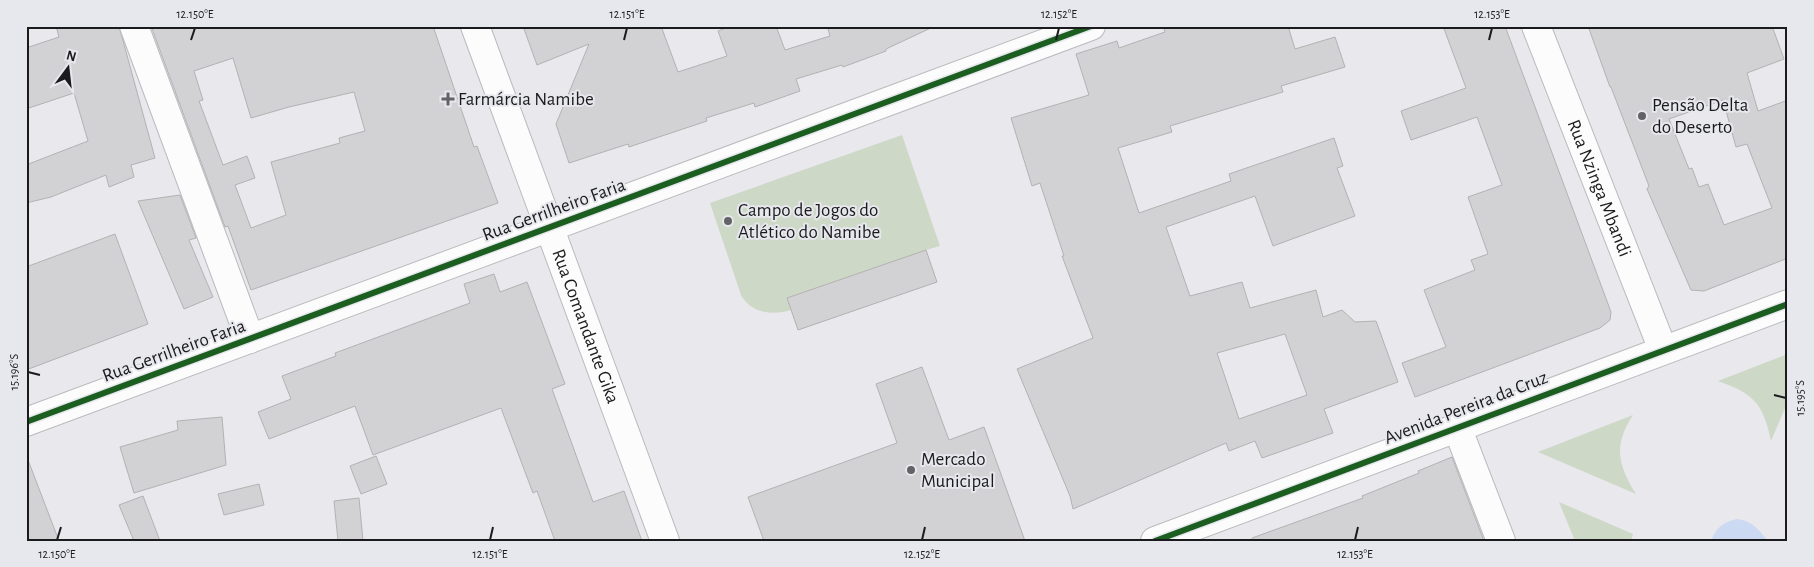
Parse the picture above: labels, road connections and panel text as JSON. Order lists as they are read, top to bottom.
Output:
{
  "streets": {
    "street": [
      "Rua Nzinga Mbandi",
      "Rua Gerrilheiro Faria",
      "Rua Comandante Gika",
      "Avenida Pereira da Cruz"
    ]
  },
  "crossings": [
    ["Rua Nzinga Mbandi", "Avenida Pereira da Cruz"],
    ["Rua Gerrilheiro Faria", "Rua Comandante Gika"]
  ],
  "places": {
    "health": ["Farmárcia Namibe"],
    "other": ["Pensão Delta do Deserto", "Campo de Jogos do Atlético do Namibe", "Mercado Municipal"]
  },
  "north": "top",
  "coordinates": [
    "12.150°E",
    "12.151°E",
    "12.152°E",
    "12.153°E",
    "15.196°S",
    "15.195°S"
  ]
}
